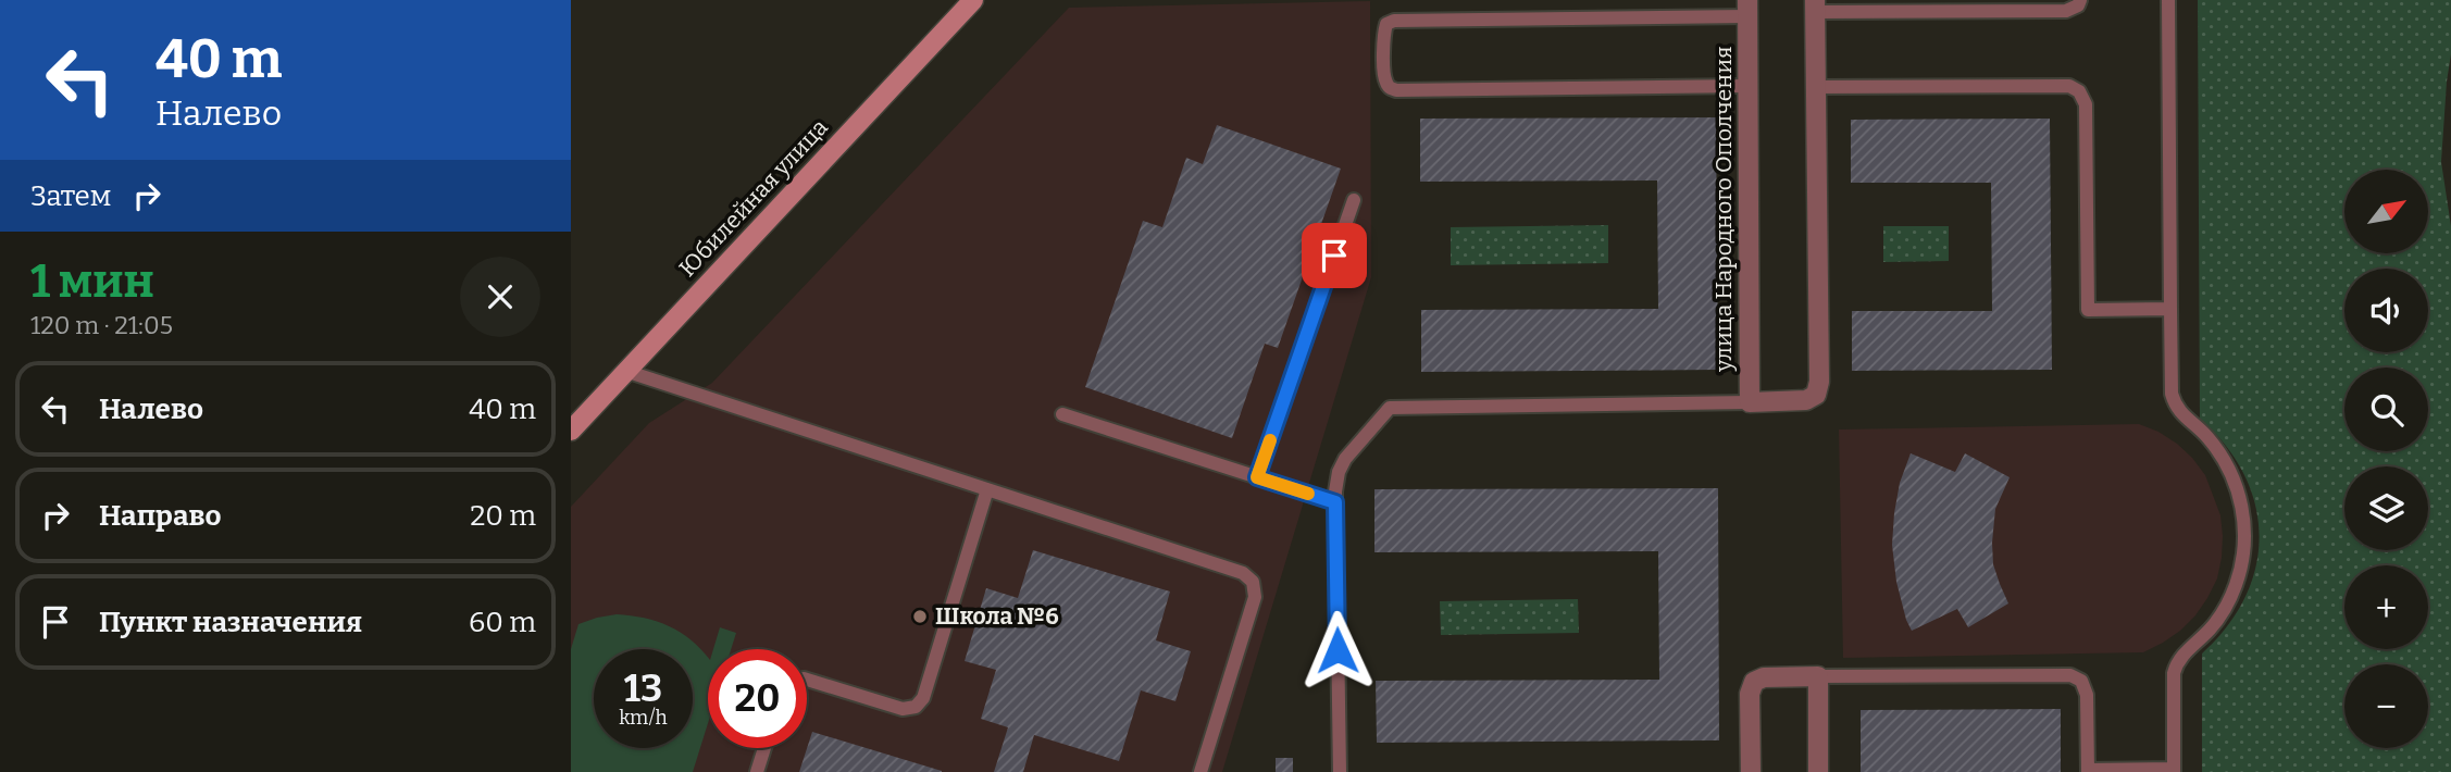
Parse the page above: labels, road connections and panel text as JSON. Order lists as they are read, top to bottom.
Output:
{
  "streets": {
    "main road": ["Юбилейная улица"],
    "street": ["улица Народного Ополчения"]
  },
  "places": ["Школа №6"],
  "north": "top right",
  "page": {
    "turn": ["40 m", "Налево"],
    "then": "Затем",
    "map_buttons": ["+", "−"],
    "heading": ["1 мин", "120 m · 21:05"],
    "list": [
      {
        "name": "Налево",
        "value": "40 m"
      },
      {
        "name": "Направо",
        "value": "20 m"
      },
      {
        "name": "Пункт назначения",
        "value": "60 m"
      }
    ],
    "speed": "13 km/h",
    "limit": "20"
  }
}
